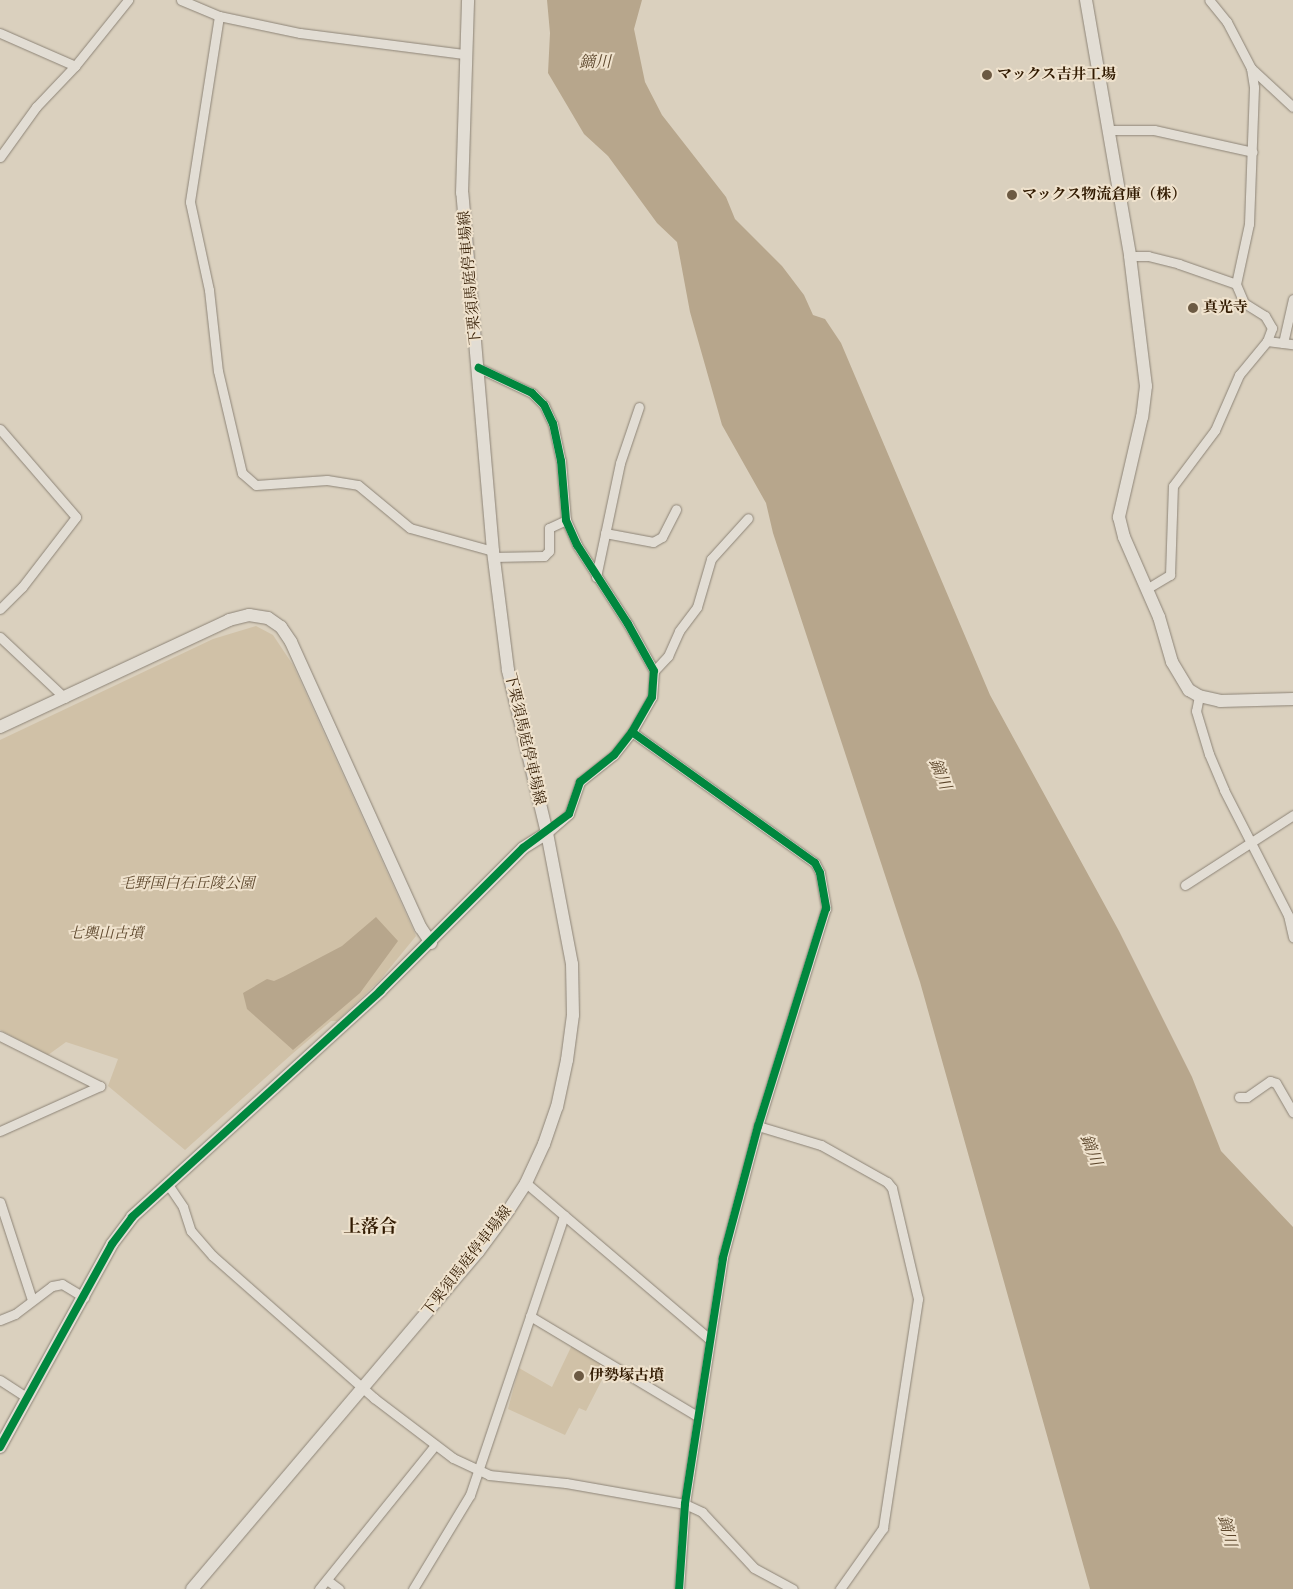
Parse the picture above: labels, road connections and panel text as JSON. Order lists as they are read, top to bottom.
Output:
{
  "streets": {
    "street": ["下栗須馬庭停車場線"]
  },
  "districts": ["上落合"],
  "water": ["鏑川"],
  "parks": ["毛野国白石丘陵公園", "七輿山古墳"],
  "places": [
    "マックス吉井工場",
    "マックス物流倉庫（株）",
    "真光寺",
    "伊勢塚古墳"
  ]
}
